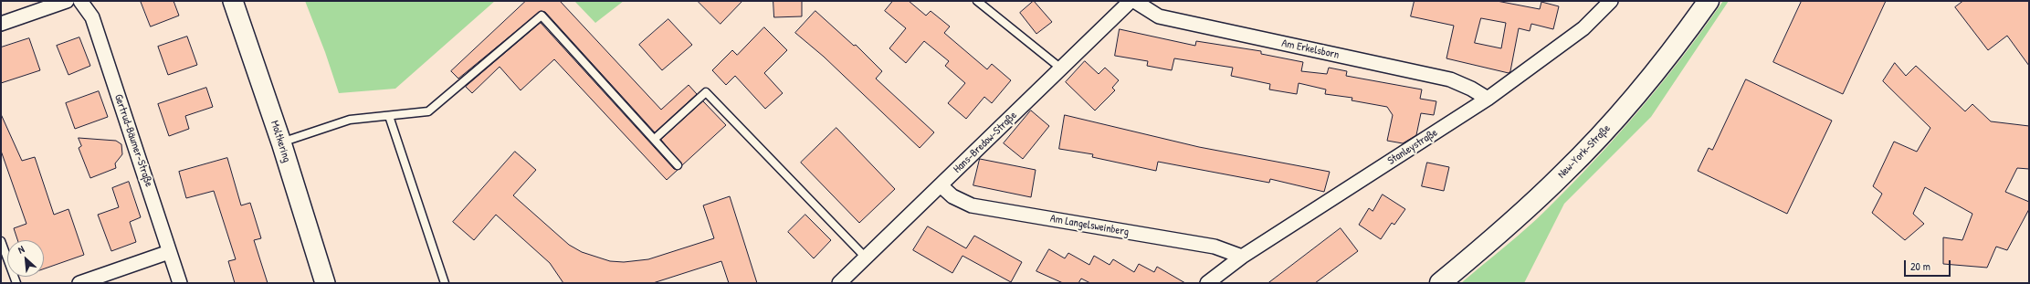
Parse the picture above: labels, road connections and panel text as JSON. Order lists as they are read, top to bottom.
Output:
{
  "streets": {
    "main road": ["New-York-Straße"],
    "street": [
      "Am Erkelsborn",
      "Gertrud-Bäumer-Straße",
      "Moltkering",
      "Hans-Bredow-Straße",
      "Stanleystraße",
      "Am Langelsweinberg"
    ]
  },
  "crossings": [
    ["Am Erkelsborn", "Stanleystraße"],
    ["Hans-Bredow-Straße", "Am Langelsweinberg"],
    ["Stanleystraße", "Am Langelsweinberg"]
  ],
  "scale_bar": "20 m",
  "north": "top left"
}
